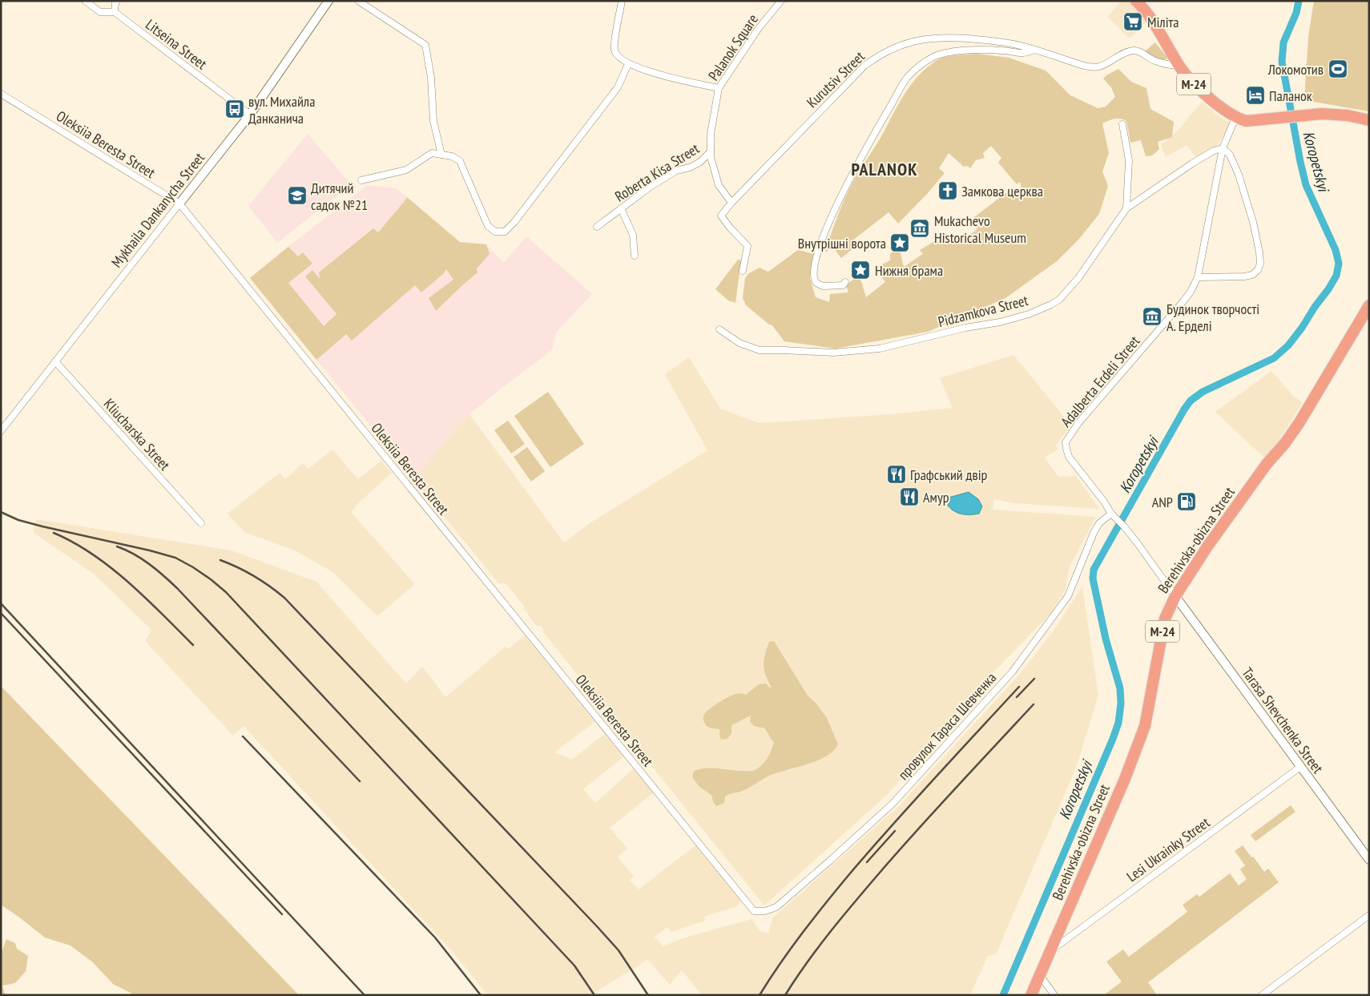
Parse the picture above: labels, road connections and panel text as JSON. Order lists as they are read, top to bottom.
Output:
{
  "streets": {
    "highway": ["М-24", "Berehivska-obizna Street"],
    "street": [
      "Litseina Street",
      "Palanok Square",
      "Kurutsiv Street",
      "Oleksiia Beresta Street",
      "Roberta Kisa Street",
      "Mykhaila Dankanycha Street",
      "Pidzamkova Street",
      "Adalberta Erdeli Street",
      "Kliucharska Street",
      "Tarasa Shevchenka Street",
      "провулок Тараса Шевченка",
      "Lesi Ukrainky Street"
    ]
  },
  "crossings": [
    ["Litseina Street", "Mykhaila Dankanycha Street"],
    ["Palanok Square", "Kurutsiv Street"],
    ["Palanok Square", "Roberta Kisa Street"],
    ["Kurutsiv Street", "М-24"],
    ["М-24", "Adalberta Erdeli Street"],
    ["Oleksiia Beresta Street", "Mykhaila Dankanycha Street"],
    ["Oleksiia Beresta Street", "провулок Тараса Шевченка"],
    ["Mykhaila Dankanycha Street", "Kliucharska Street"],
    ["Adalberta Erdeli Street", "Berehivska-obizna Street"],
    ["Adalberta Erdeli Street", "Tarasa Shevchenka Street"],
    ["Adalberta Erdeli Street", "провулок Тараса Шевченка"],
    ["Berehivska-obizna Street", "Tarasa Shevchenka Street"],
    ["Berehivska-obizna Street", "Lesi Ukrainky Street"],
    ["Tarasa Shevchenka Street", "Lesi Ukrainky Street"]
  ],
  "districts": ["PALANOK"],
  "water": ["Koropetskyi"],
  "places": {
    "supermarket": ["Міліта"],
    "sports": ["Локомотив"],
    "hotel": ["Паланок"],
    "bus stop": ["вул. Михайла Данканича"],
    "church": ["Замкова церква"],
    "school or university": ["Дитячий садок №21"],
    "museum": ["Mukachevo Historical Museum", "Будинок творчості А. Ерделі"],
    "place": ["Внутрішні ворота", "Нижня брама"],
    "restaurant": ["Графський двір", "Амур"],
    "fuel station": ["ANP"]
  }
}
